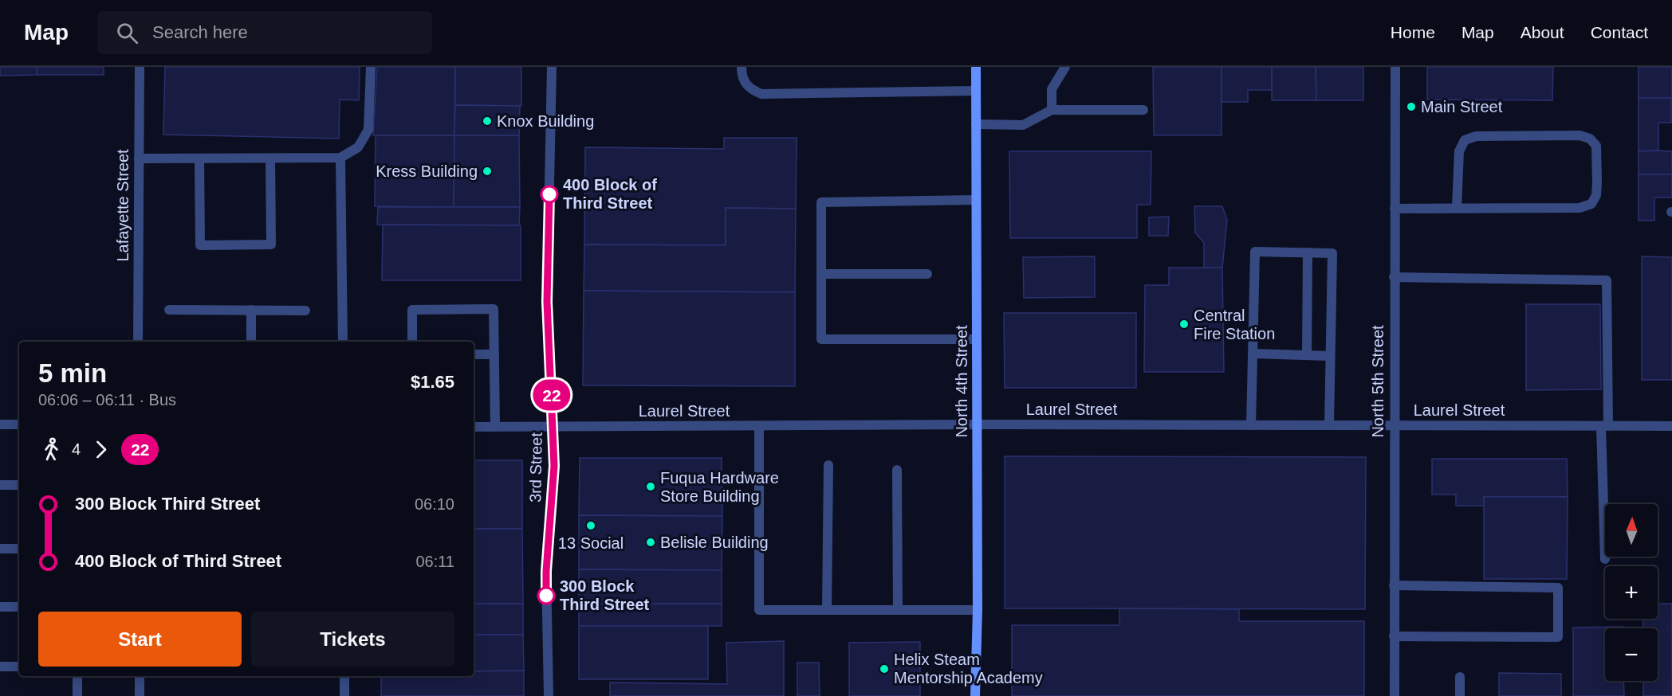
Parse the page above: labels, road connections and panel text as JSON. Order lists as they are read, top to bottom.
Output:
{
  "streets": {
    "street": [
      "Lafayette Street",
      "North 4th Street",
      "North 5th Street",
      "Laurel Street",
      "3rd Street"
    ]
  },
  "crossings": [
    ["North 4th Street", "Laurel Street"],
    ["North 5th Street", "Laurel Street"],
    ["Laurel Street", "3rd Street"]
  ],
  "places": [
    "Main Street",
    "Knox Building",
    "Kress Building",
    "400 Block of Third Street",
    "Central Fire Station",
    "Fuqua Hardware Store Building",
    "13 Social",
    "Belisle Building",
    "300 Block Third Street",
    "Helix Steam Mentorship Academy"
  ],
  "lines": ["bus line 22"],
  "north": "top",
  "page": {
    "header": "Map",
    "search": "Search here",
    "nav": [
      "Home",
      "Map",
      "About",
      "Contact"
    ],
    "on_map": "22",
    "heading": ["5 min", "06:06 – 06:11 · Bus", "$1.65"],
    "legs": ["4", "22"],
    "list": [
      {
        "name": "300 Block Third Street",
        "value": "06:10"
      },
      {
        "name": "400 Block of Third Street",
        "value": "06:11"
      }
    ],
    "map_buttons": ["+", "−"],
    "buttons": ["Start", "Tickets"]
  }
}
